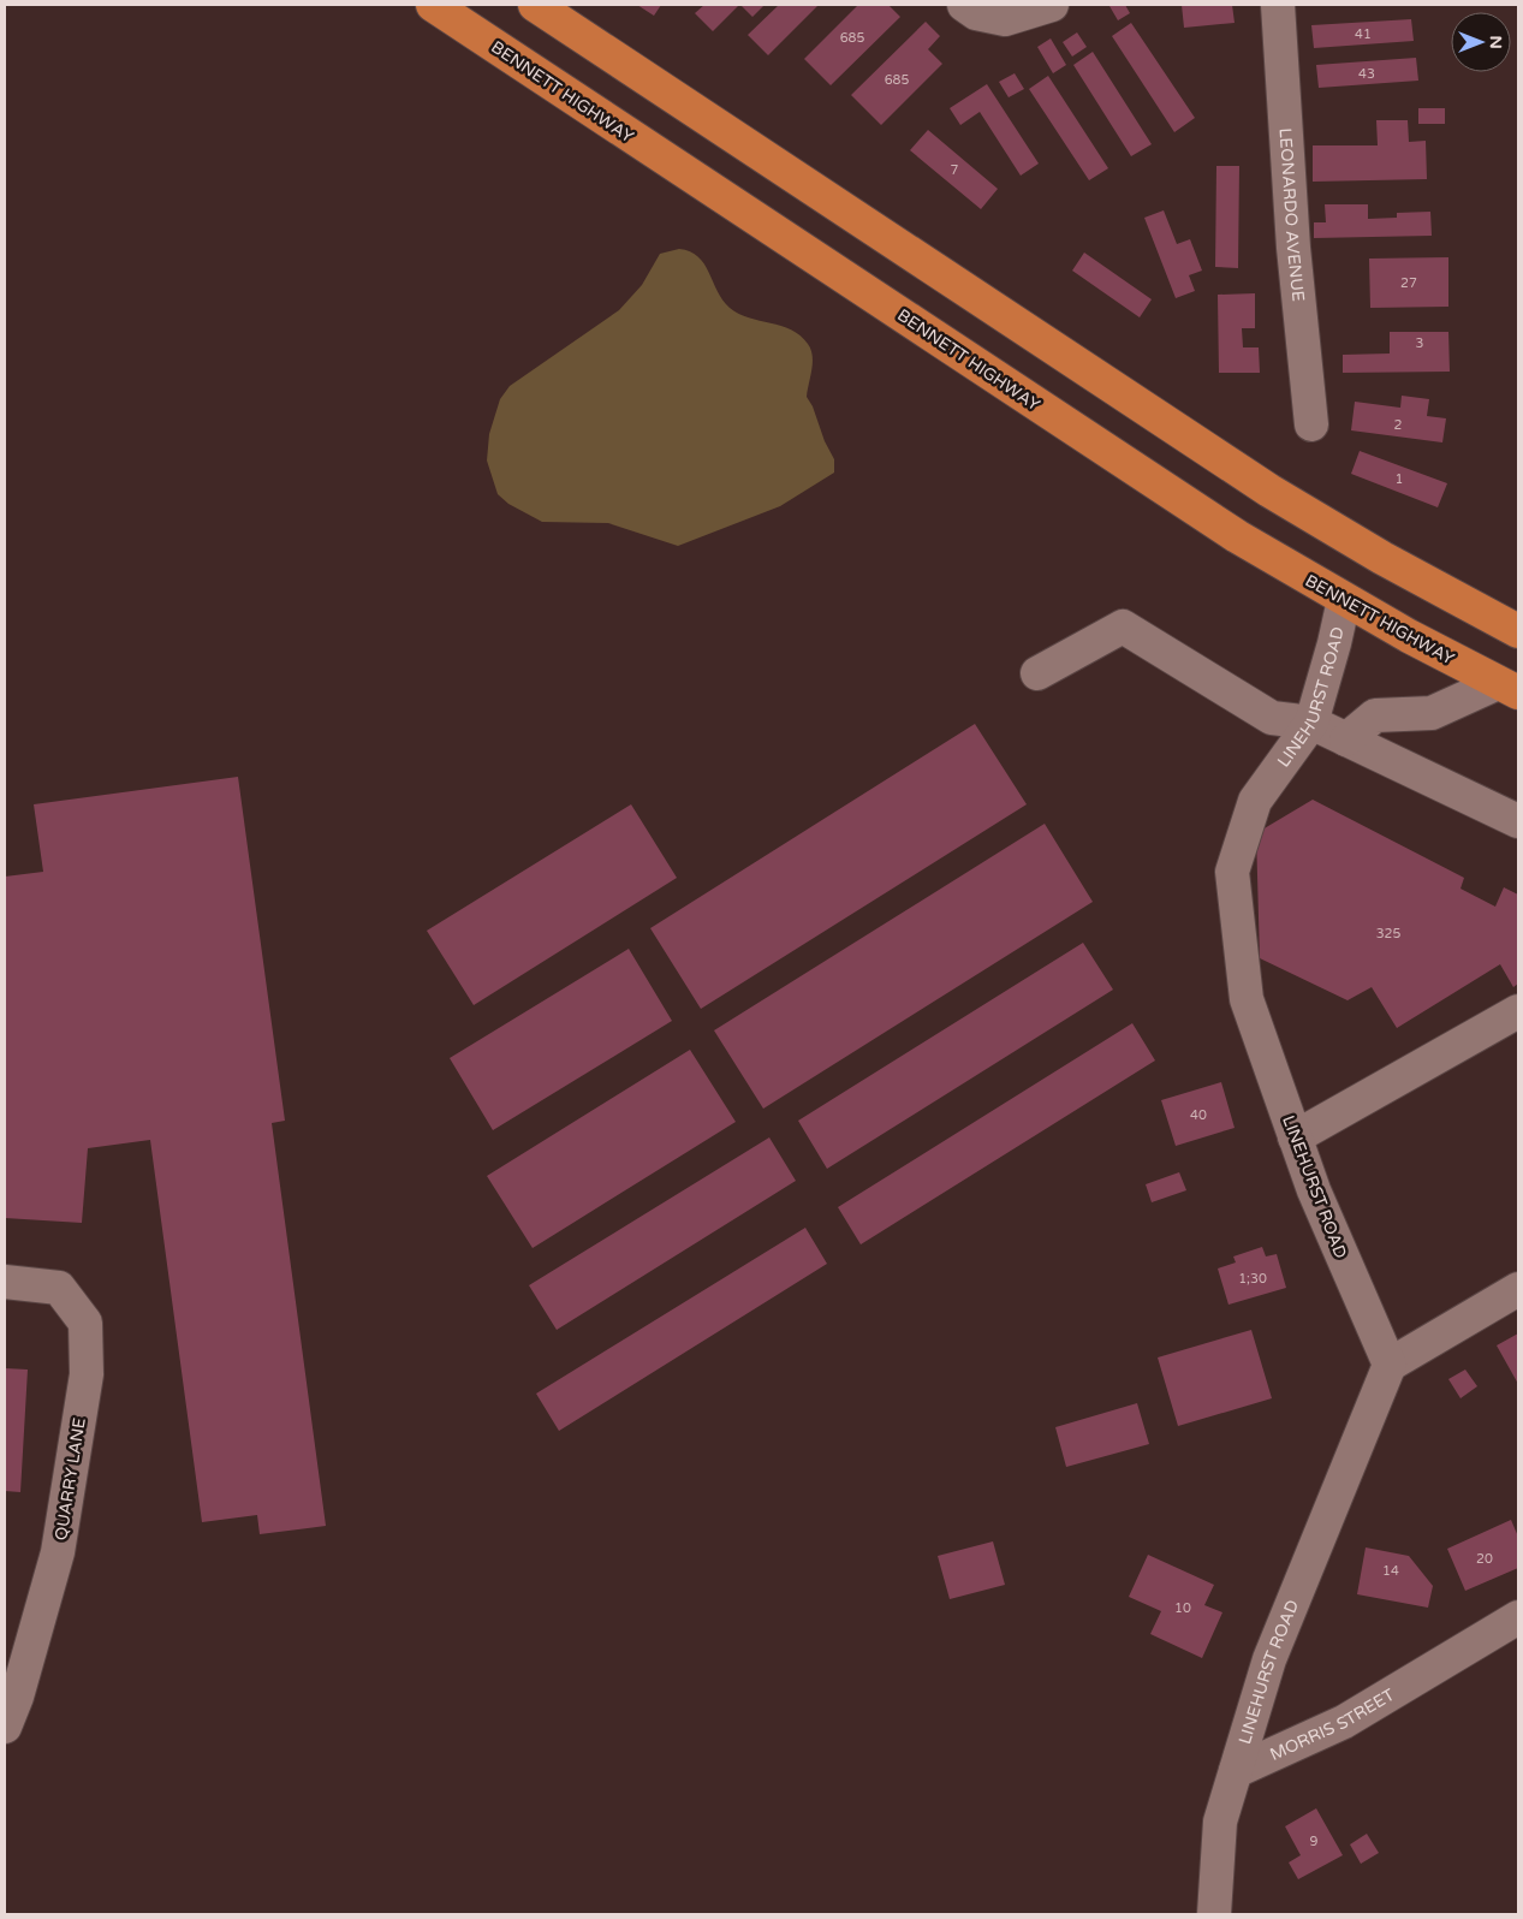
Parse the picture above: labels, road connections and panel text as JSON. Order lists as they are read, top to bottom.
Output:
{
  "streets": {
    "highway": ["BENNETT HIGHWAY"],
    "street": [
      "LEONARDO AVENUE",
      "LINEHURST ROAD",
      "QUARRY LANE",
      "MORRIS STREET"
    ]
  },
  "crossings": [
    ["BENNETT HIGHWAY", "LINEHURST ROAD"],
    ["LINEHURST ROAD", "MORRIS STREET"]
  ],
  "house_numbers": [
    "41",
    "685",
    "43",
    "685",
    "7",
    "27",
    "3",
    "2",
    "1",
    "325",
    "40",
    "1;30",
    "20",
    "14",
    "10",
    "9"
  ],
  "north": "right"
}
